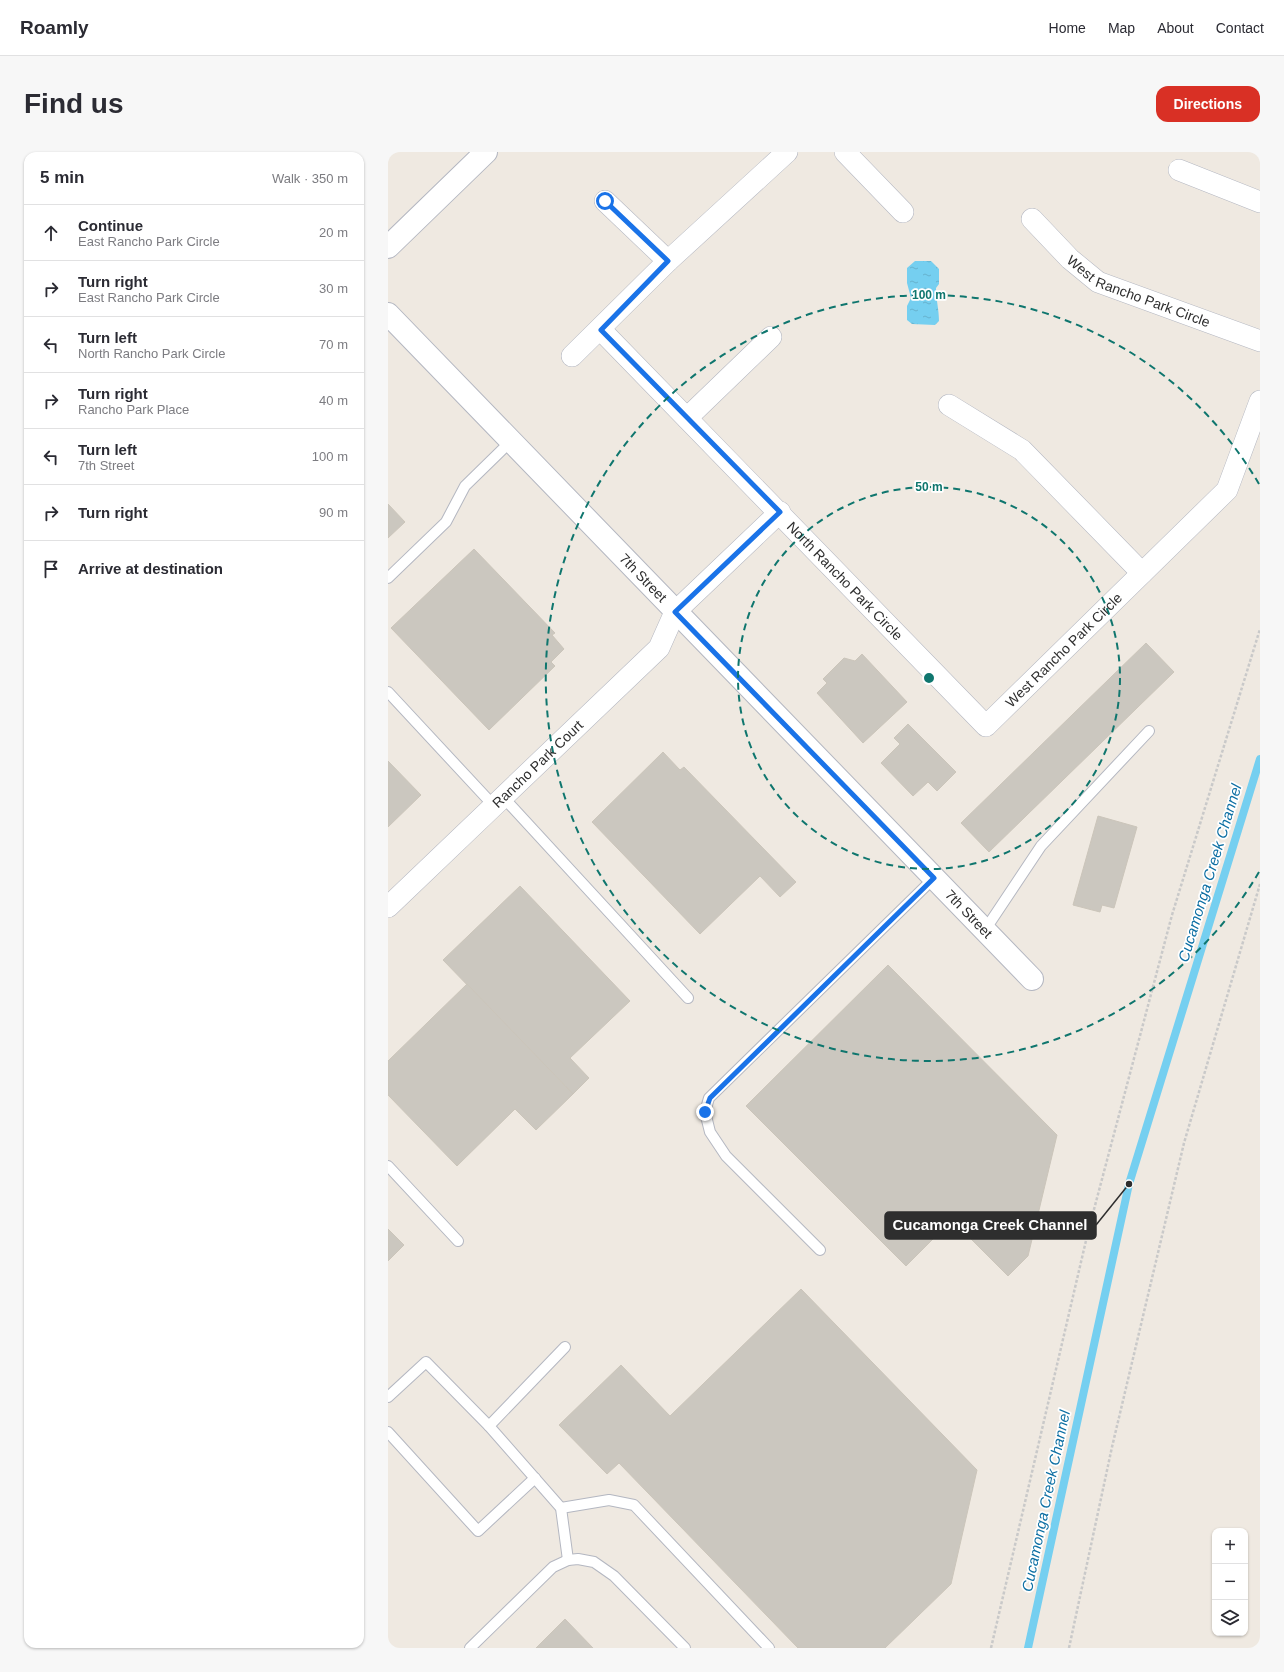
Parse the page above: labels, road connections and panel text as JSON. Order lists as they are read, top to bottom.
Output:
{
  "streets": {
    "street": [
      "West Rancho Park Circle",
      "7th Street",
      "North Rancho Park Circle",
      "Rancho Park Court"
    ]
  },
  "crossings": [
    ["West Rancho Park Circle", "North Rancho Park Circle"],
    ["7th Street", "Rancho Park Court"]
  ],
  "water": ["Cucamonga Creek Channel"],
  "places": ["Cucamonga Creek Channel"],
  "page": {
    "header": "Roamly",
    "nav": [
      "Home",
      "Map",
      "About",
      "Contact"
    ],
    "buttons": "Directions",
    "title": "Find us",
    "heading": ["5 min", "Walk · 350 m"],
    "list": [
      ["Continue", "East Rancho Park Circle", "20 m"],
      ["Turn right", "East Rancho Park Circle", "30 m"],
      ["Turn left", "North Rancho Park Circle", "70 m"],
      ["Turn right", "Rancho Park Place", "40 m"],
      ["Turn left", "7th Street", "100 m"],
      ["Turn right", "90 m"],
      "Arrive at destination"
    ],
    "map_buttons": ["+", "−"]
  },
  "rings": ["100 m", "50 m"]
}
